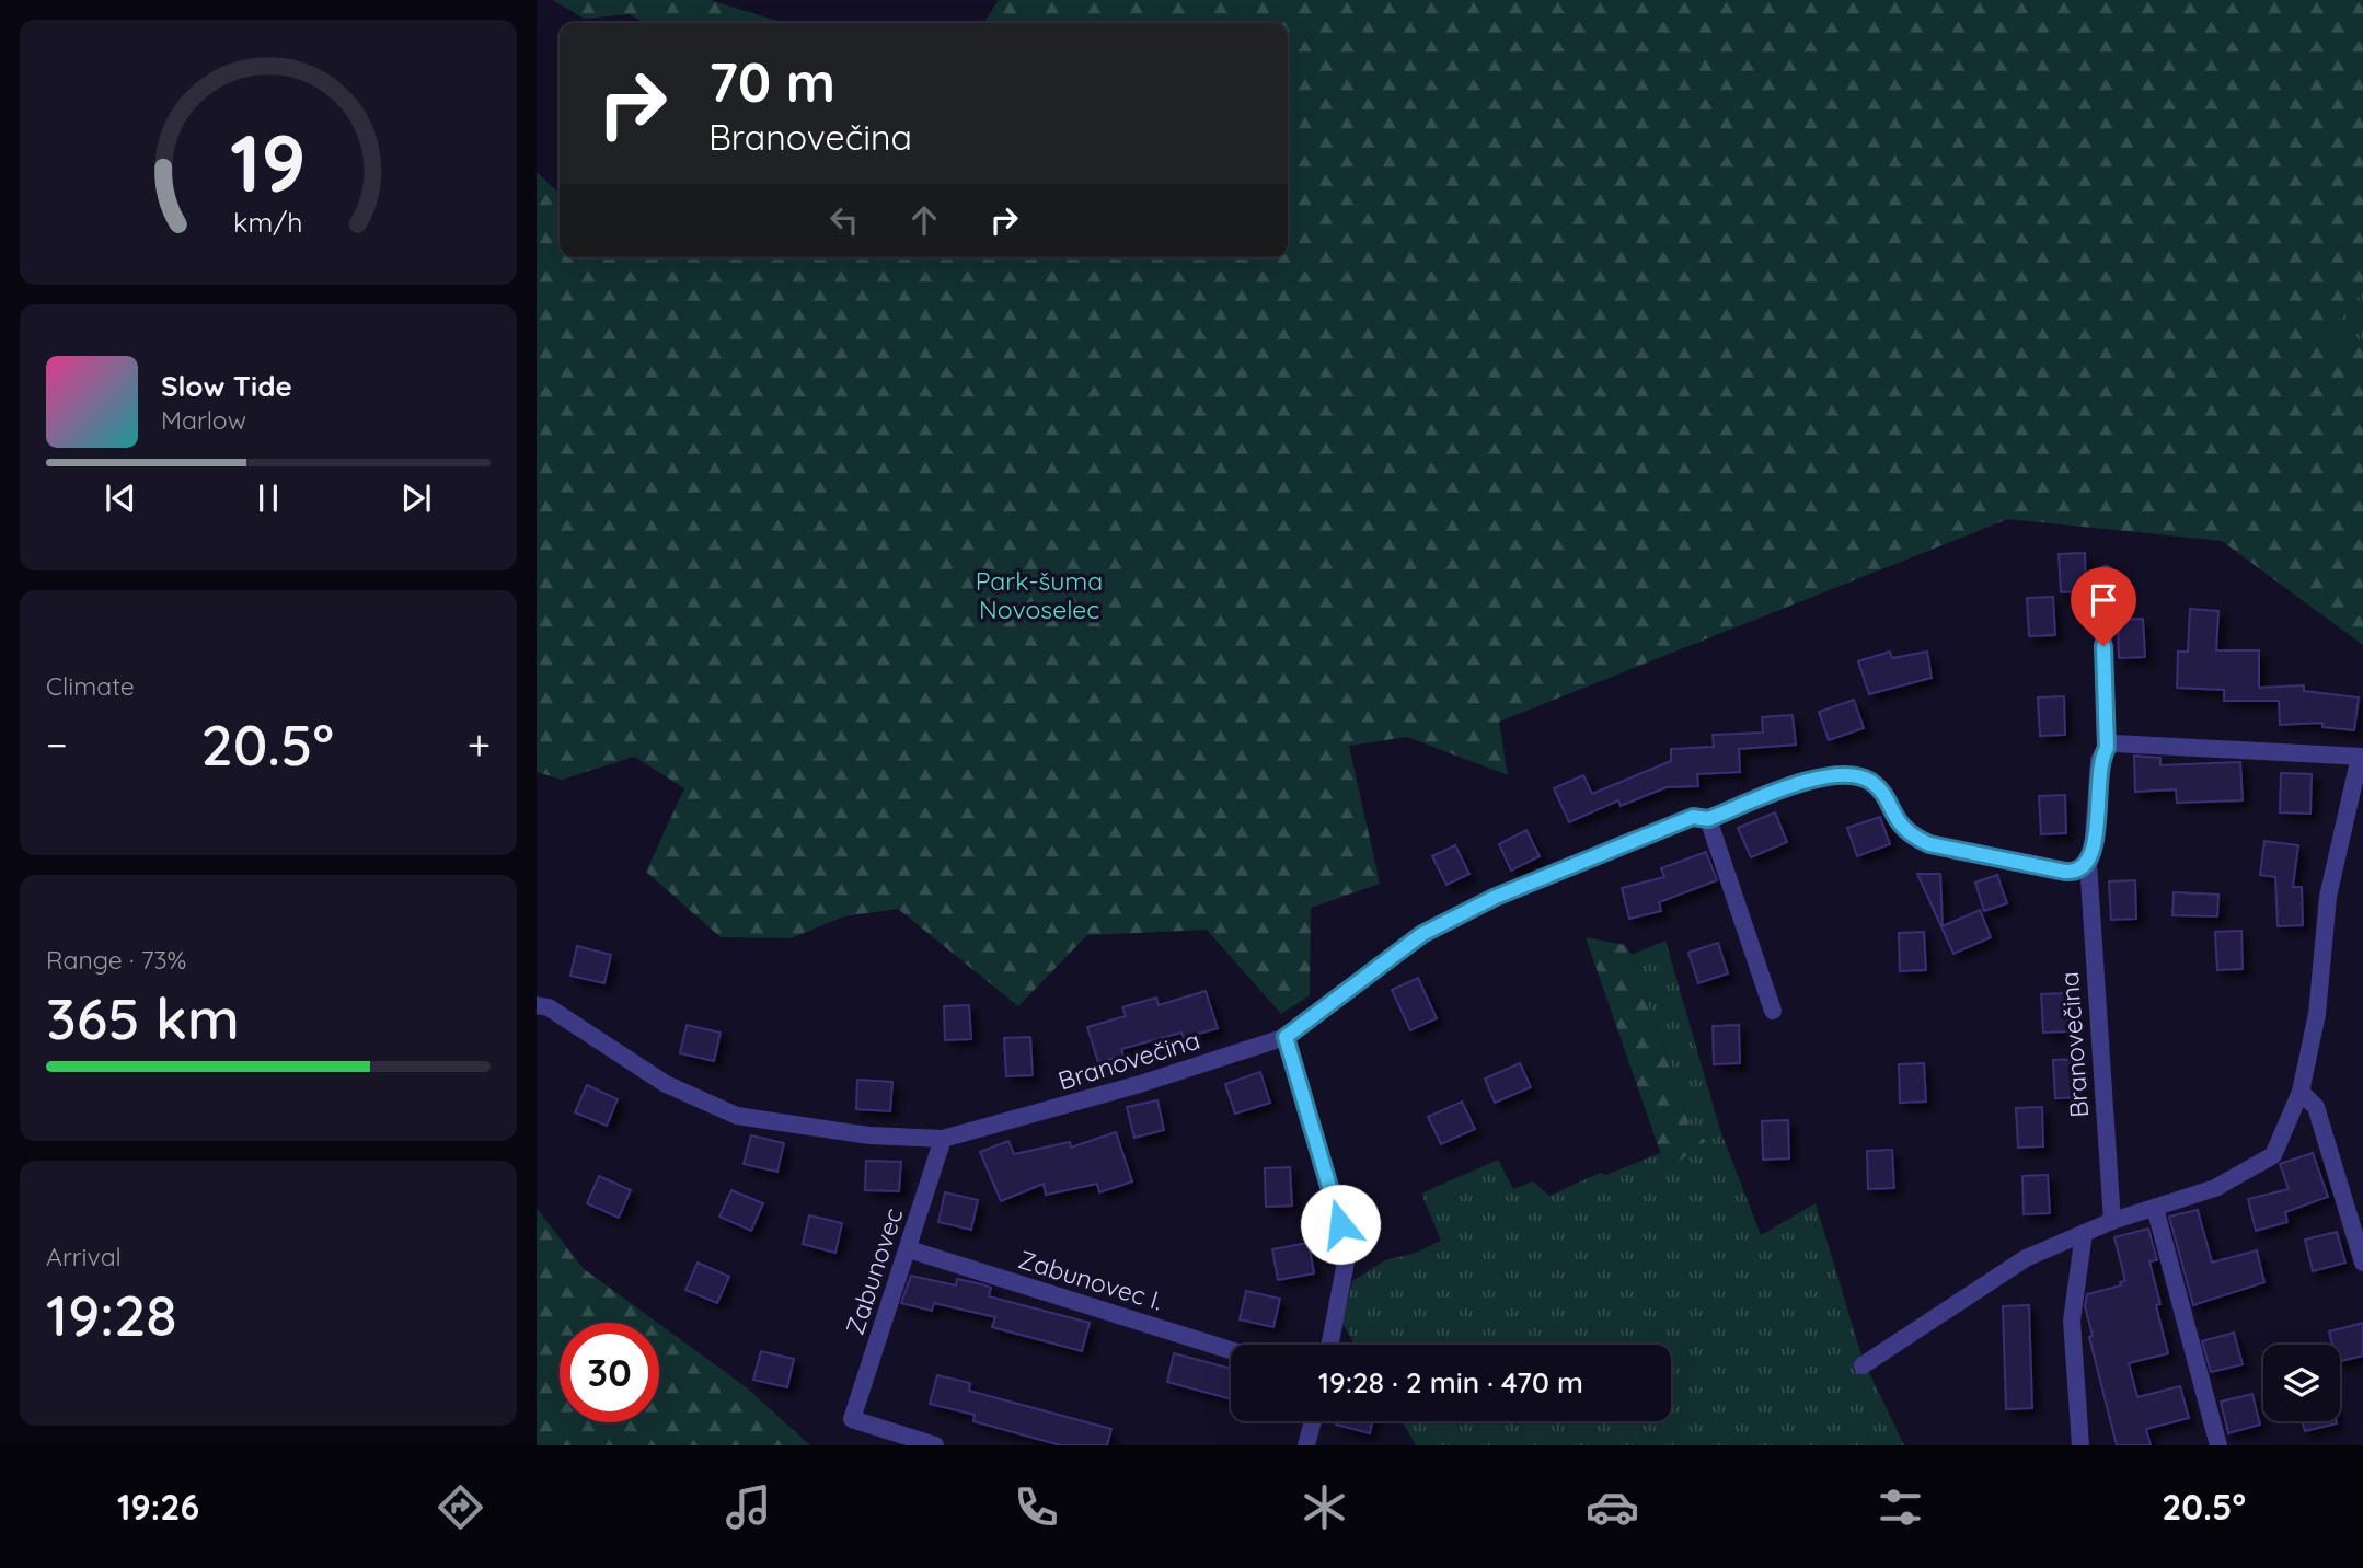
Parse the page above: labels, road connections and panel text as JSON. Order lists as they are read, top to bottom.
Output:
{
  "streets": {
    "street": ["Branovečina", "Zabunovec", "Zabunovec I."]
  },
  "crossings": [
    ["Branovečina", "Zabunovec"],
    ["Zabunovec", "Zabunovec I."]
  ],
  "parks": ["Park-šuma Novoselec"],
  "page": {
    "turn": ["70 m", "Branovečina"],
    "song": ["Slow Tide", "Marlow"],
    "tile": [
      "Climate",
      ["Range · 73%", "365 km"],
      ["Arrival", "19:28"]
    ],
    "heat": ["−", "20.5°", "+"],
    "limit": "30",
    "trip": "19:28 · 2 min · 470 m",
    "tabs": ["19:26", "20.5°"],
    "gauge": ["19", "km/h"]
  }
}
